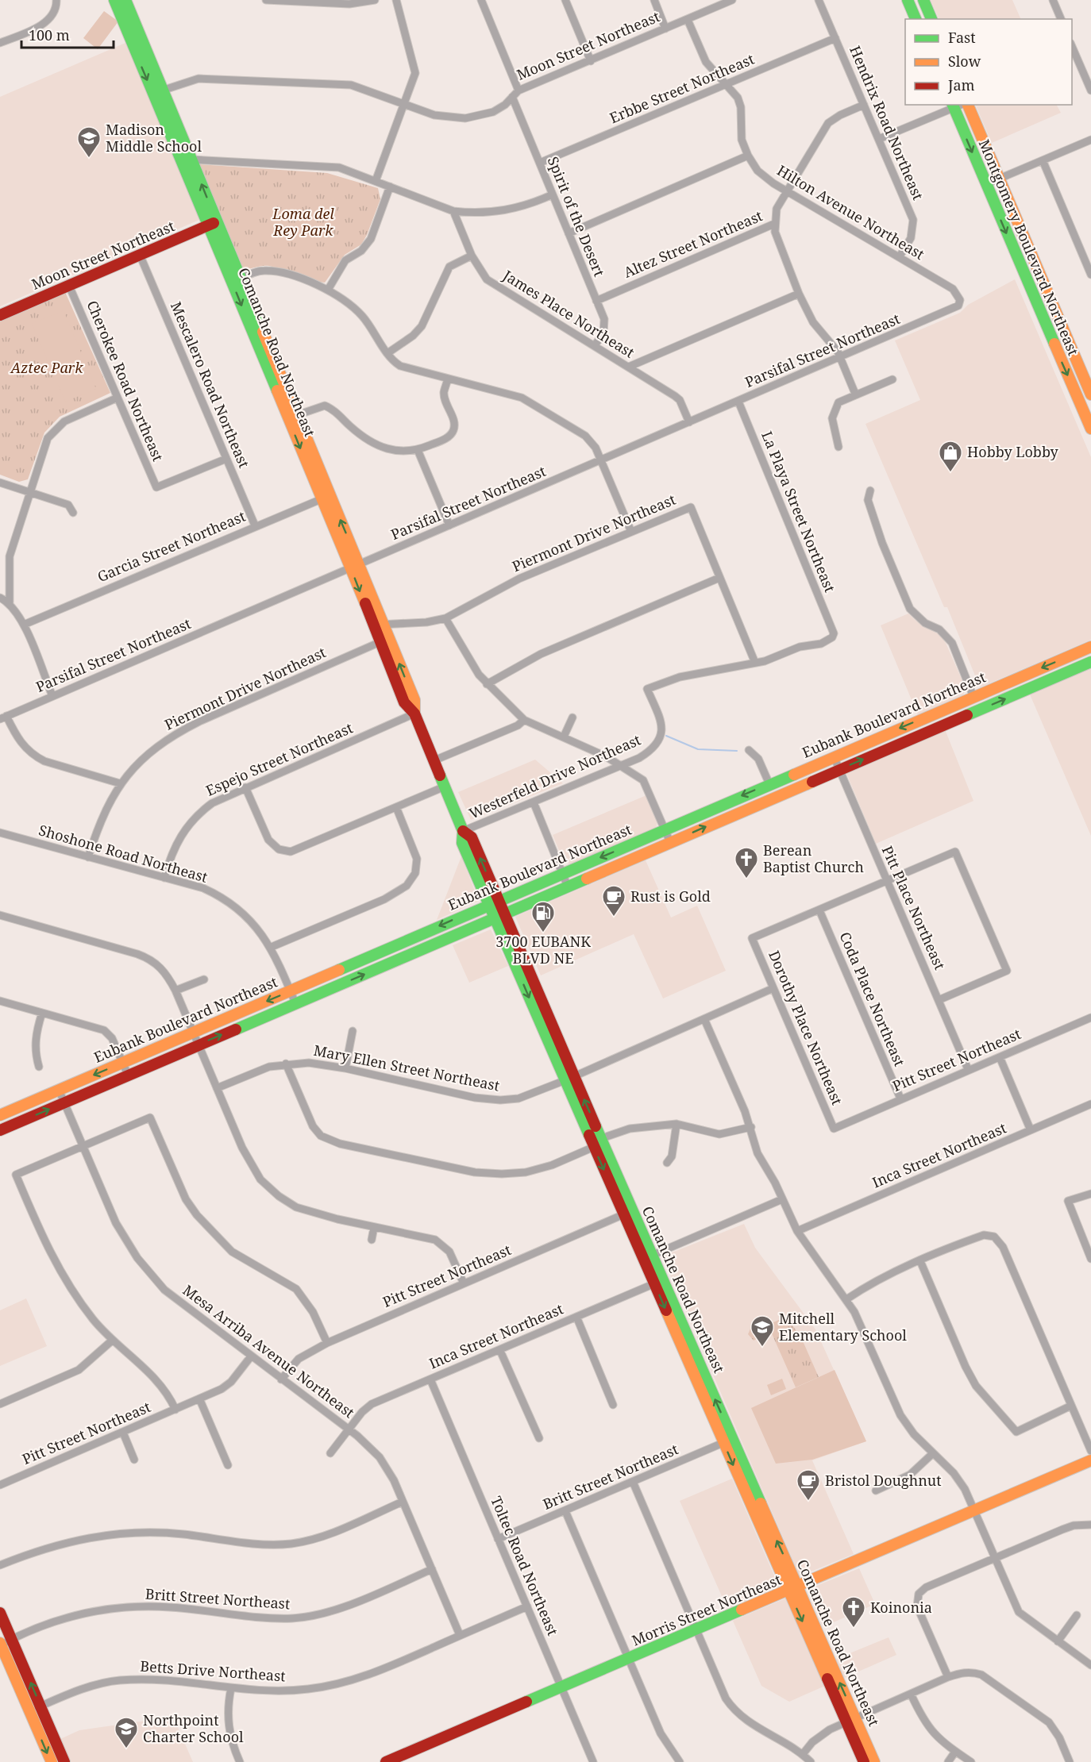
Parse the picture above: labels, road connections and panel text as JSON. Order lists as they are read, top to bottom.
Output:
{
  "streets": {
    "main road": [
      "Moon Street Northeast",
      "Montgomery Boulevard Northeast",
      "Comanche Road Northeast",
      "Eubank Boulevard Northeast",
      "Morris Street Northeast"
    ],
    "street": [
      "Erbbe Street Northeast",
      "Hendrix Road Northeast",
      "Hilton Avenue Northeast",
      "Spirit of the Desert",
      "Altez Street Northeast",
      "James Place Northeast",
      "Parsifal Street Northeast",
      "Cherokee Road Northeast",
      "Mescalero Road Northeast",
      "La Playa Street Northeast",
      "Piermont Drive Northeast",
      "Garcia Street Northeast",
      "Espejo Street Northeast",
      "Westerfeld Drive Northeast",
      "Shoshone Road Northeast",
      "Pitt Place Northeast",
      "Coda Place Northeast",
      "Dorothy Place Northeast",
      "Pitt Street Northeast",
      "Mary Ellen Street Northeast",
      "Inca Street Northeast",
      "Mesa Arriba Avenue Northeast",
      "Britt Street Northeast",
      "Toltec Road Northeast",
      "Betts Drive Northeast"
    ]
  },
  "crossings": [
    ["Moon Street Northeast", "Hilton Avenue Northeast"],
    ["Moon Street Northeast", "Spirit of the Desert"],
    ["Moon Street Northeast", "Comanche Road Northeast"],
    ["Moon Street Northeast", "Cherokee Road Northeast"],
    ["Moon Street Northeast", "Mescalero Road Northeast"],
    ["Erbbe Street Northeast", "Hendrix Road Northeast"],
    ["Erbbe Street Northeast", "Hilton Avenue Northeast"],
    ["Erbbe Street Northeast", "Spirit of the Desert"],
    ["Hendrix Road Northeast", "Hilton Avenue Northeast"],
    ["Hilton Avenue Northeast", "Parsifal Street Northeast"],
    ["Spirit of the Desert", "Altez Street Northeast"],
    ["Spirit of the Desert", "James Place Northeast"],
    ["James Place Northeast", "Parsifal Street Northeast"],
    ["Parsifal Street Northeast", "Comanche Road Northeast"],
    ["Parsifal Street Northeast", "La Playa Street Northeast"],
    ["Comanche Road Northeast", "Piermont Drive Northeast"],
    ["Comanche Road Northeast", "Garcia Street Northeast"],
    ["Comanche Road Northeast", "Eubank Boulevard Northeast"],
    ["Comanche Road Northeast", "Espejo Street Northeast"],
    ["Comanche Road Northeast", "Westerfeld Drive Northeast"],
    ["Comanche Road Northeast", "Pitt Street Northeast"],
    ["Comanche Road Northeast", "Mary Ellen Street Northeast"],
    ["Comanche Road Northeast", "Inca Street Northeast"],
    ["Comanche Road Northeast", "Britt Street Northeast"],
    ["Comanche Road Northeast", "Morris Street Northeast"],
    ["Cherokee Road Northeast", "Mescalero Road Northeast"],
    ["Mescalero Road Northeast", "Garcia Street Northeast"],
    ["La Playa Street Northeast", "Westerfeld Drive Northeast"],
    ["Piermont Drive Northeast", "Shoshone Road Northeast"],
    ["Eubank Boulevard Northeast", "Shoshone Road Northeast"],
    ["Eubank Boulevard Northeast", "Pitt Place Northeast"],
    ["Eubank Boulevard Northeast", "Mesa Arriba Avenue Northeast"],
    ["Espejo Street Northeast", "Shoshone Road Northeast"],
    ["Pitt Place Northeast", "Pitt Street Northeast"],
    ["Coda Place Northeast", "Dorothy Place Northeast"],
    ["Coda Place Northeast", "Pitt Street Northeast"],
    ["Dorothy Place Northeast", "Pitt Street Northeast"],
    ["Dorothy Place Northeast", "Mary Ellen Street Northeast"],
    ["Pitt Street Northeast", "Mesa Arriba Avenue Northeast"],
    ["Inca Street Northeast", "Mesa Arriba Avenue Northeast"],
    ["Inca Street Northeast", "Toltec Road Northeast"],
    ["Mesa Arriba Avenue Northeast", "Britt Street Northeast"],
    ["Mesa Arriba Avenue Northeast", "Betts Drive Northeast"],
    ["Britt Street Northeast", "Toltec Road Northeast"],
    ["Toltec Road Northeast", "Morris Street Northeast"],
    ["Toltec Road Northeast", "Betts Drive Northeast"]
  ],
  "parks": ["Loma del Rey Park", "Aztec Park"],
  "places": {
    "school or university": ["Madison Middle School", "Mitchell Elementary School", "Northpoint Charter School"],
    "shop": ["Hobby Lobby"],
    "church": ["Berean Baptist Church", "Koinonia"],
    "cafe": ["Rust is Gold", "Bristol Doughnut"],
    "fuel station": ["3700 EUBANK BLVD NE"]
  },
  "legend": ["Fast", "Slow", "Jam"],
  "scale_bar": "100 m"
}
